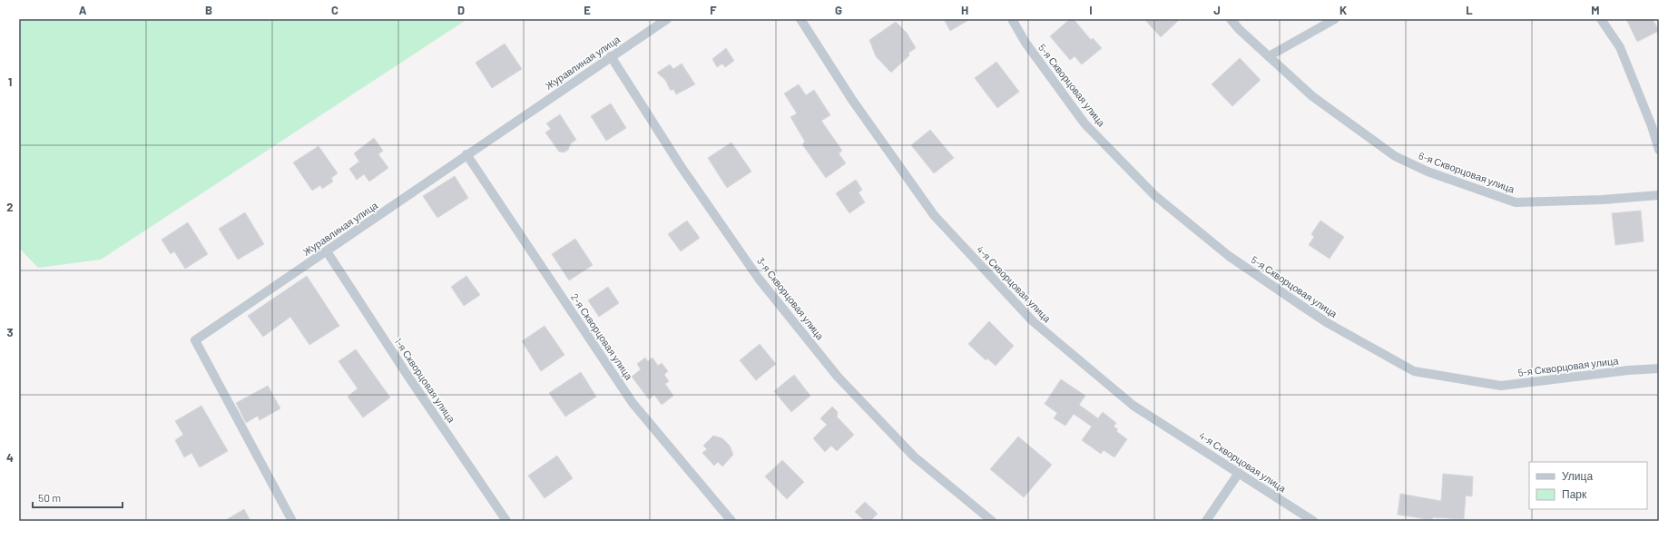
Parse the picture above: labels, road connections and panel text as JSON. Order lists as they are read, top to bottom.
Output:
{
  "streets": {
    "street": [
      "Журавлиная улица",
      "5-я Скворцовая улица",
      "6-я Скворцовая улица",
      "4-я Скворцовая улица",
      "3-я Скворцовая улица",
      "2-я Скворцовая улица",
      "1-я Скворцовая улица"
    ]
  },
  "crossings": [
    ["Журавлиная улица", "3-я Скворцовая улица"],
    ["Журавлиная улица", "2-я Скворцовая улица"],
    ["Журавлиная улица", "1-я Скворцовая улица"]
  ],
  "legend": ["Улица", "Парк"],
  "scale_bar": "50 m",
  "grid": {
    "columns": [
      "A",
      "B",
      "C",
      "D",
      "E",
      "F",
      "G",
      "H",
      "I",
      "J",
      "K",
      "L",
      "M"
    ],
    "rows": [
      "1",
      "2",
      "3",
      "4"
    ]
  }
}
